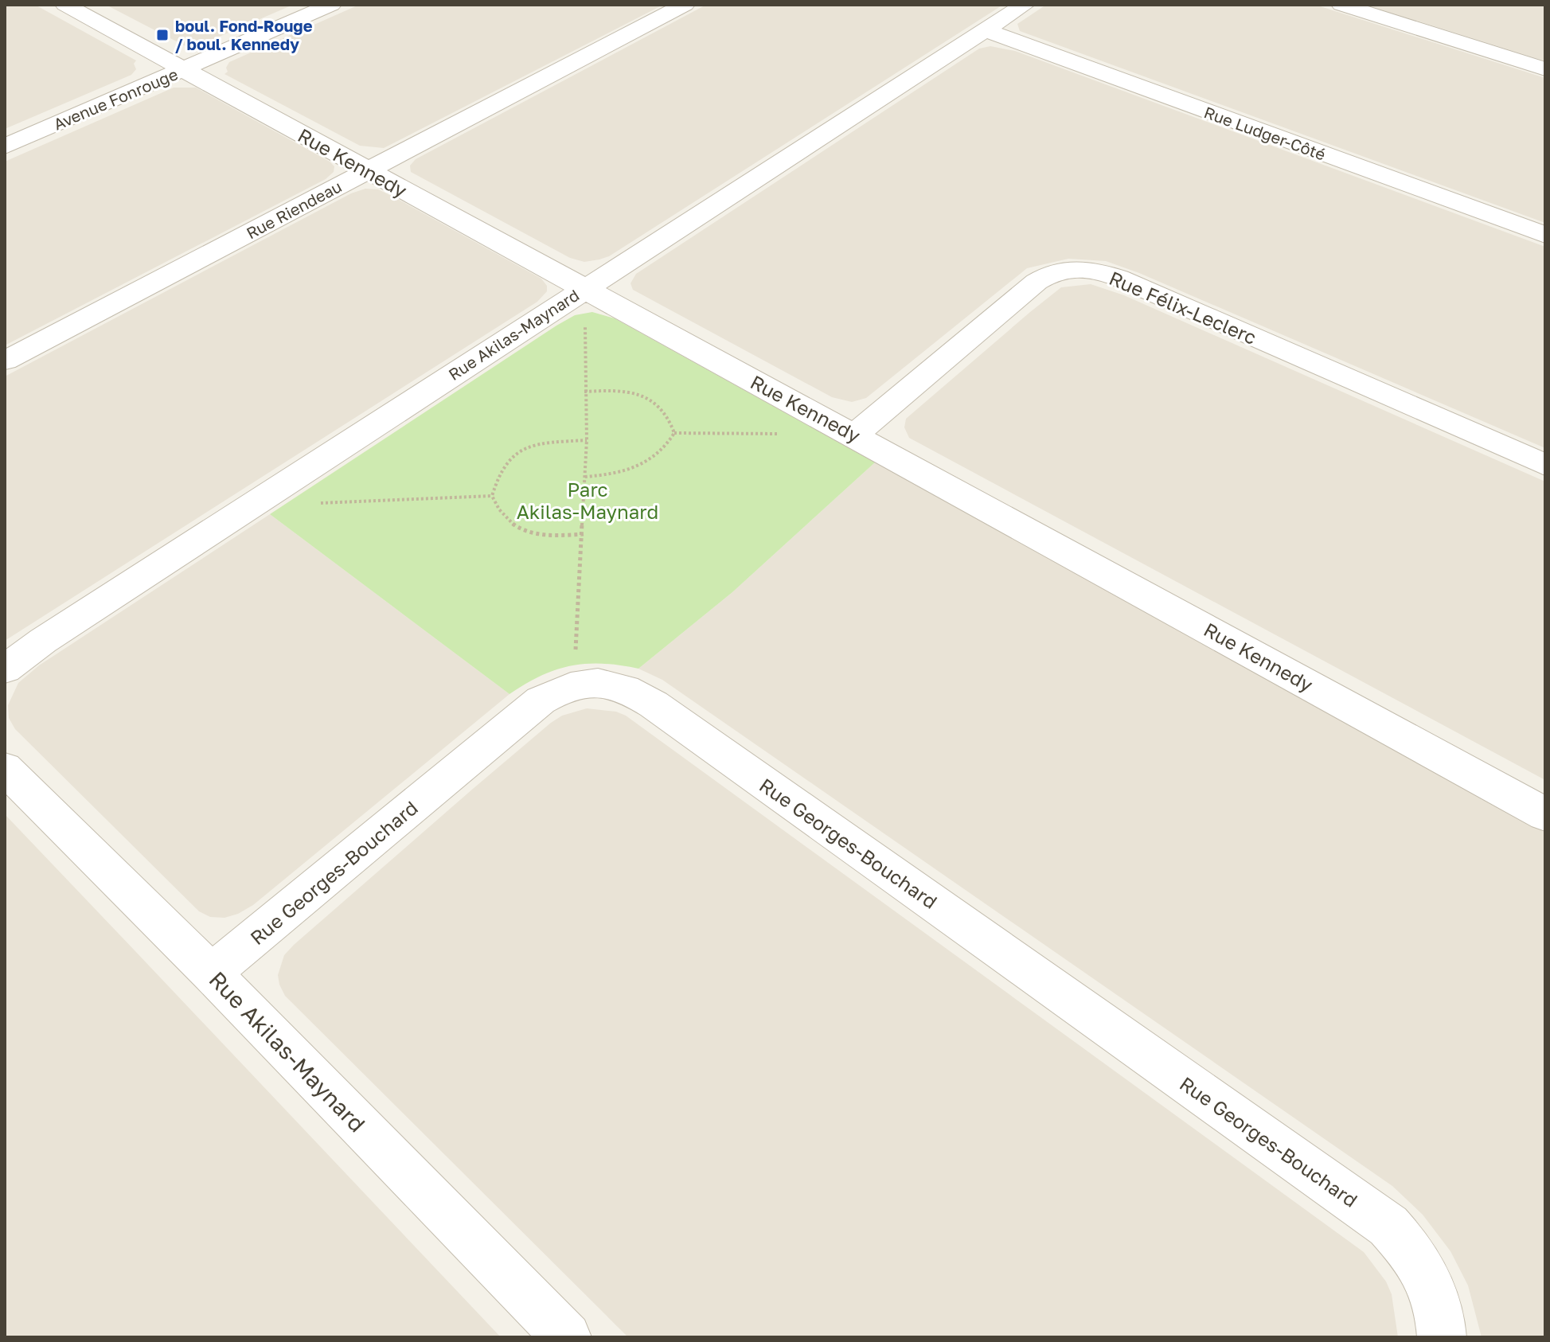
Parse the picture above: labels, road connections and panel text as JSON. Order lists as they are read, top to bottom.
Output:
{
  "streets": {
    "street": [
      "Avenue Fonrouge",
      "Rue Ludger-Côté",
      "Rue Kennedy",
      "Rue Riendeau",
      "Rue Félix-Leclerc",
      "Rue Akilas-Maynard",
      "Rue Georges-Bouchard"
    ]
  },
  "crossings": [
    ["Avenue Fonrouge", "Rue Kennedy"],
    ["Rue Ludger-Côté", "Rue Akilas-Maynard"],
    ["Rue Kennedy", "Rue Riendeau"],
    ["Rue Kennedy", "Rue Félix-Leclerc"],
    ["Rue Kennedy", "Rue Akilas-Maynard"],
    ["Rue Akilas-Maynard", "Rue Georges-Bouchard"]
  ],
  "parks": ["Parc Akilas-Maynard"],
  "places": {
    "transit": ["boul. Fond-Rouge / boul. Kennedy"]
  }
}
